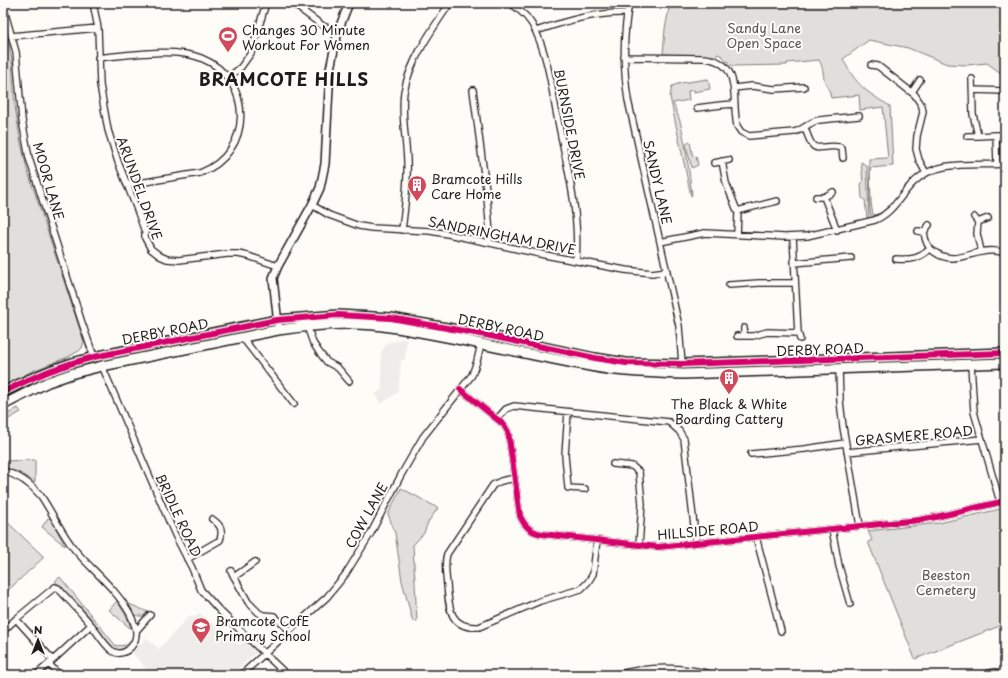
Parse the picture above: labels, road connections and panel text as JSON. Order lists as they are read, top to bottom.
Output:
{
  "streets": {
    "highway": ["DERBY ROAD"],
    "street": [
      "BURNSIDE DRIVE",
      "MOOR LANE",
      "SANDY LANE",
      "ARUNDEL DRIVE",
      "SANDRINGHAM DRIVE",
      "GRASMERE ROAD",
      "BRIDLE ROAD",
      "COW LANE",
      "HILLSIDE ROAD"
    ]
  },
  "crossings": [
    ["BURNSIDE DRIVE", "SANDRINGHAM DRIVE"],
    ["MOOR LANE", "DERBY ROAD"],
    ["SANDY LANE", "SANDRINGHAM DRIVE"],
    ["SANDY LANE", "DERBY ROAD"],
    ["DERBY ROAD", "BRIDLE ROAD"],
    ["DERBY ROAD", "COW LANE"],
    ["BRIDLE ROAD", "COW LANE"],
    ["COW LANE", "HILLSIDE ROAD"]
  ],
  "districts": ["BRAMCOTE HILLS"],
  "parks": ["Sandy Lane Open Space", "Beeston Cemetery"],
  "places": {
    "sports": ["Changes 30 Minute Workout For Women"],
    "building": ["Bramcote Hills Care Home", "The Black & White Boarding Cattery"],
    "school or university": ["Bramcote CofE Primary School"]
  },
  "north": "top"
}
